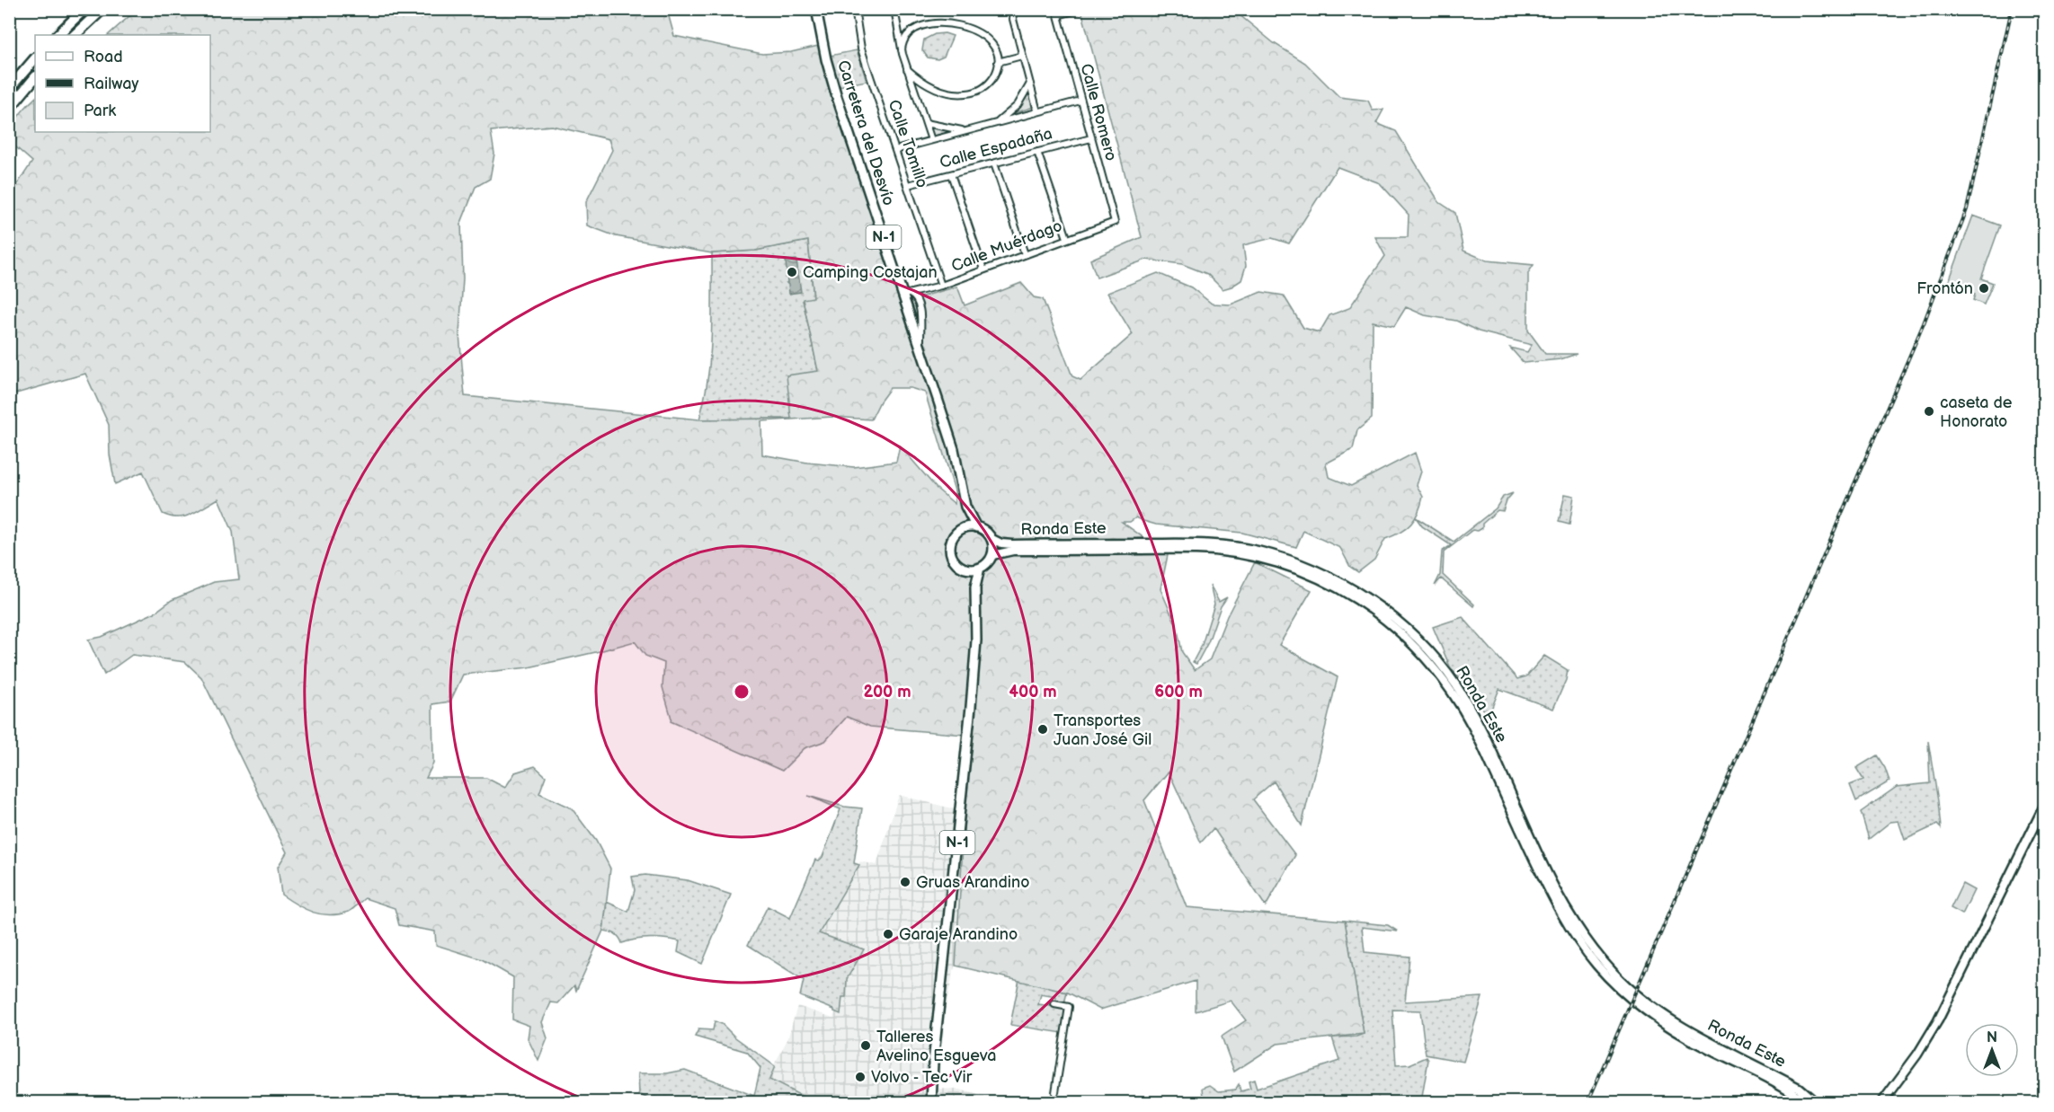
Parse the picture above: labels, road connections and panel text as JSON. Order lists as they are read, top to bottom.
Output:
{
  "streets": {
    "highway": ["Carretera del Desvío", "N-1"],
    "main road": ["Ronda Este"],
    "street": [
      "Calle Romero",
      "Calle Tomillo",
      "Calle Espadaña",
      "Calle Muérdago"
    ]
  },
  "crossings": [
    ["Calle Romero", "Calle Espadaña"],
    ["Calle Romero", "Calle Muérdago"],
    ["Carretera del Desvío", "N-1"],
    ["Carretera del Desvío", "Calle Muérdago"],
    ["Carretera del Desvío", "Ronda Este"],
    ["Calle Tomillo", "Calle Espadaña"],
    ["Calle Tomillo", "Calle Muérdago"],
    ["N-1", "Ronda Este"]
  ],
  "places": [
    "Camping Costajan",
    "Frontón",
    "caseta de Honorato",
    "Transportes Juan José Gil",
    "Gruas Arandino",
    "Garaje Arandino",
    "Talleres Avelino Esgueva",
    "Volvo - Tec Vir"
  ],
  "legend": ["Road", "Railway", "Park"],
  "north": "top",
  "rings": ["200 m", "400 m", "600 m"]
}
